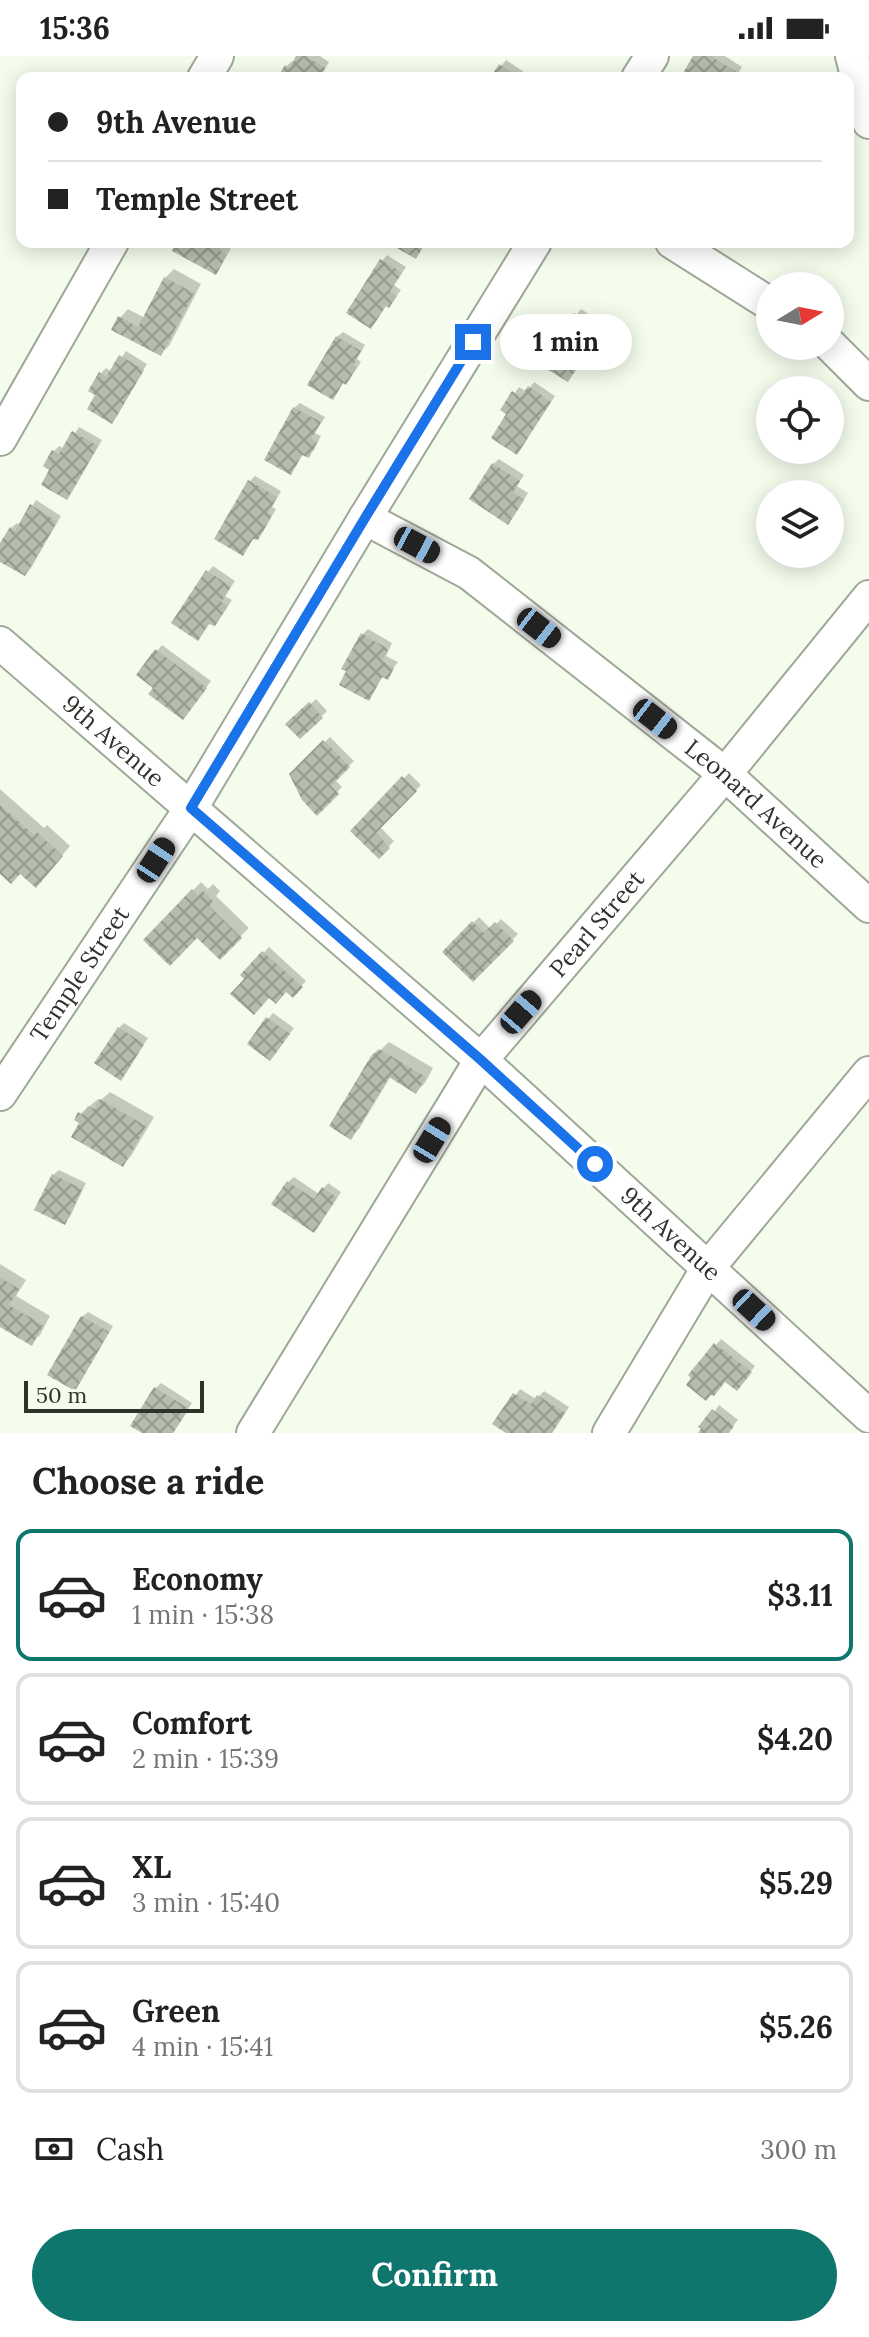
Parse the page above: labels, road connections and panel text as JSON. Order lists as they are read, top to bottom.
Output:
{
  "streets": {
    "street": [
      "9th Avenue",
      "Leonard Avenue",
      "Pearl Street",
      "Temple Street"
    ]
  },
  "crossings": [
    ["9th Avenue", "Pearl Street"],
    ["9th Avenue", "Temple Street"],
    ["Leonard Avenue", "Pearl Street"],
    ["Leonard Avenue", "Temple Street"]
  ],
  "scale_bar": "50 m",
  "north": "right",
  "page": {
    "status": "15:36",
    "banner": ["9th Avenue", "Temple Street"],
    "bubble": "1 min",
    "scale": "50 m",
    "heading": "Choose a ride",
    "list": [
      {
        "name": "Economy",
        "note": "1 min · 15:38",
        "value": "$3.11"
      },
      {
        "name": "Comfort",
        "note": "2 min · 15:39",
        "value": "$4.20"
      },
      {
        "name": "XL",
        "note": "3 min · 15:40",
        "value": "$5.29"
      },
      {
        "name": "Green",
        "note": "4 min · 15:41",
        "value": "$5.26"
      }
    ],
    "pay": ["Cash", "300 m"],
    "buttons": "Confirm"
  }
}
